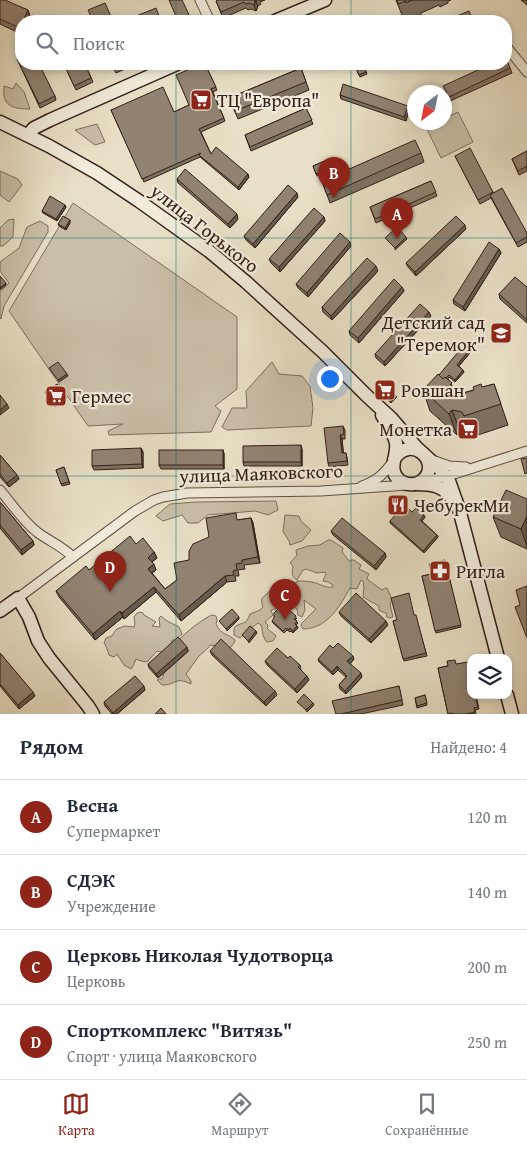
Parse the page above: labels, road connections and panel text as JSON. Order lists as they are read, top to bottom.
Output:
{
  "streets": {
    "street": ["улица Горького", "улица Маяковского"]
  },
  "crossings": [
    ["улица Горького", "улица Маяковского"]
  ],
  "places": {
    "supermarket": [
      "ТЦ \"Европа\"",
      "Ровшан",
      "Гермес",
      "Монетка"
    ],
    "school or university": ["Детский сад \"Теремок\""],
    "restaurant": ["ЧебурекМи"],
    "pharmacy": ["Ригла"]
  },
  "north": "bottom left",
  "page": {
    "search": "Поиск",
    "pins": [
      "B",
      "A",
      "D",
      "C"
    ],
    "heading": ["Рядом", "Найдено: 4"],
    "list": [
      {
        "mark": "A",
        "name": "Весна",
        "note": "Супермаркет",
        "value": "120 m"
      },
      {
        "mark": "B",
        "name": "СДЭК",
        "note": "Учреждение",
        "value": "140 m"
      },
      {
        "mark": "C",
        "name": "Церковь Николая Чудотворца",
        "note": "Церковь",
        "value": "200 m"
      },
      {
        "mark": "D",
        "name": "Спорткомплекс \"Витязь\"",
        "note": "Спорт · улица Маяковского",
        "value": "250 m"
      }
    ],
    "nav": ["Карта", "Маршрут", "Сохранённые"]
  }
}
